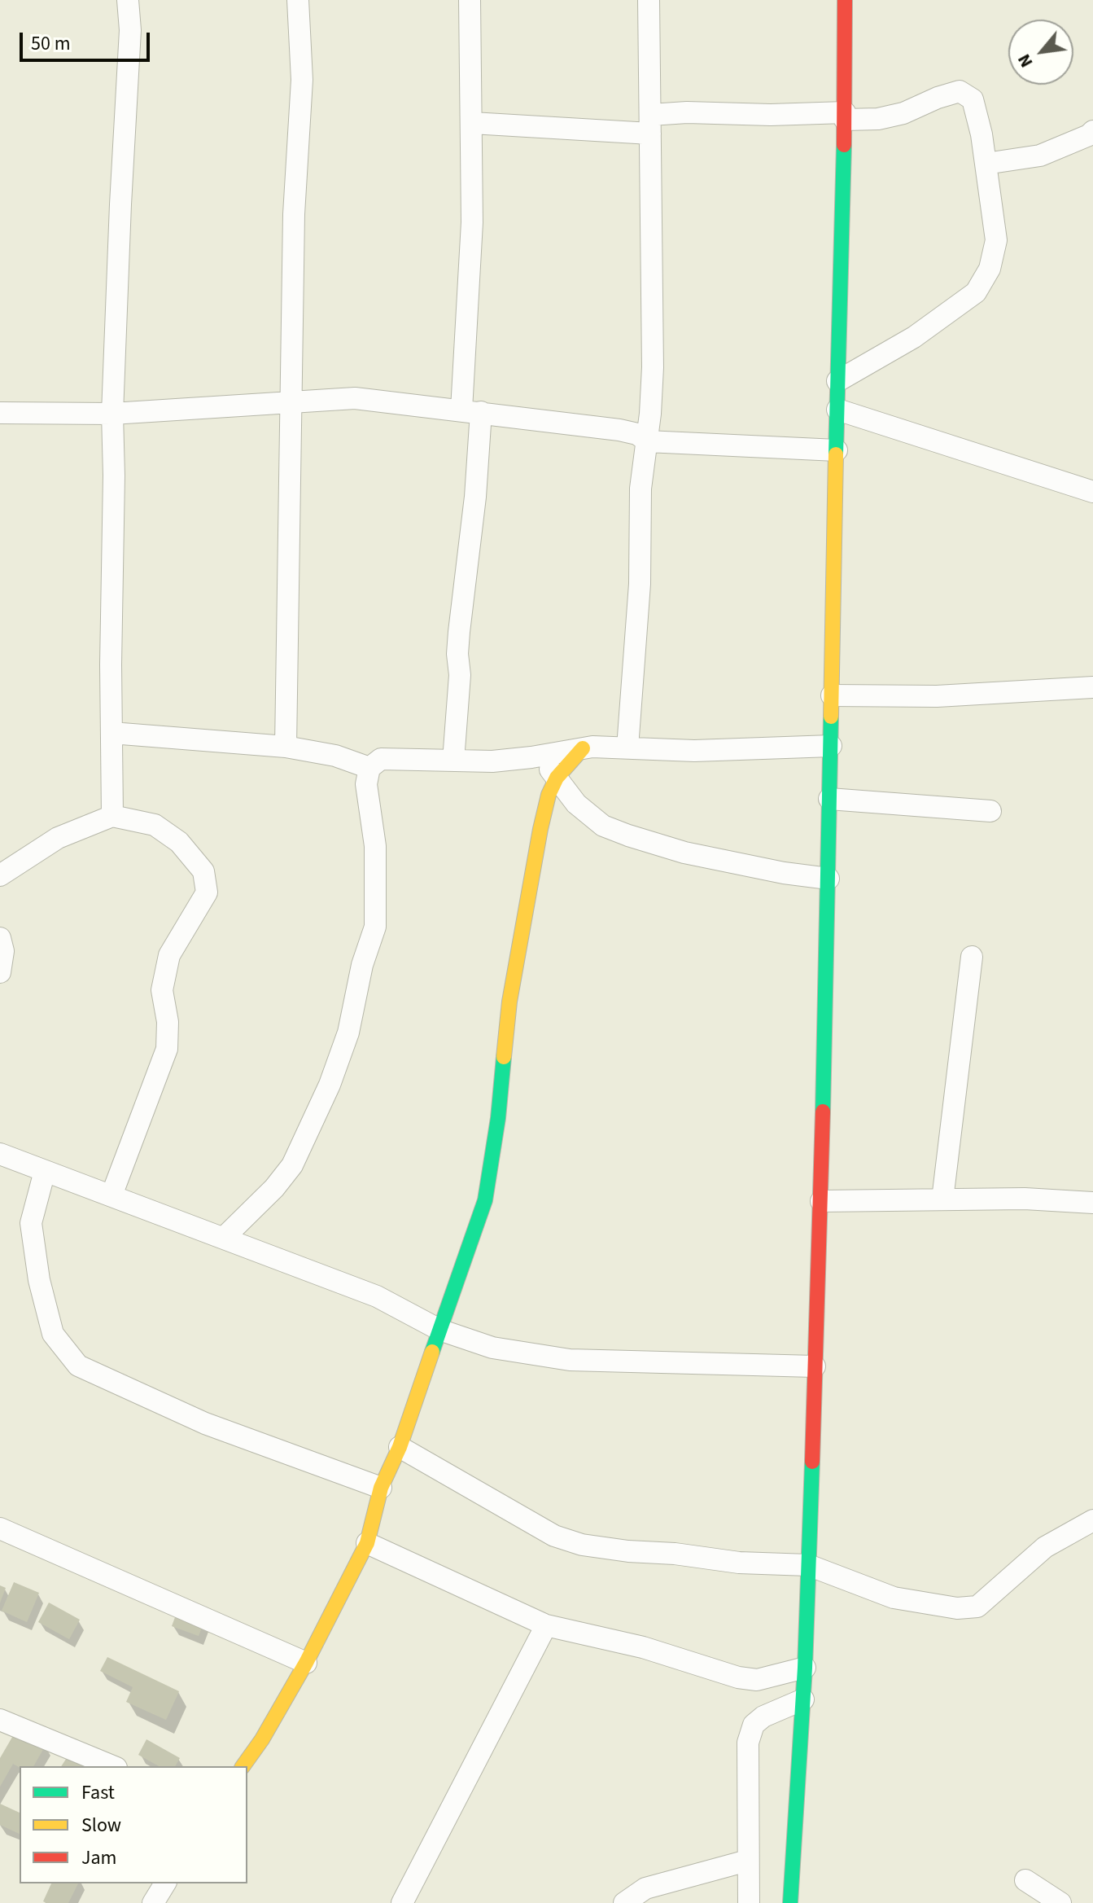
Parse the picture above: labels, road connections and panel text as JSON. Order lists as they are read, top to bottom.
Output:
{
  "legend": ["Fast", "Slow", "Jam"],
  "scale_bar": "50 m",
  "north": "bottom left"
}
